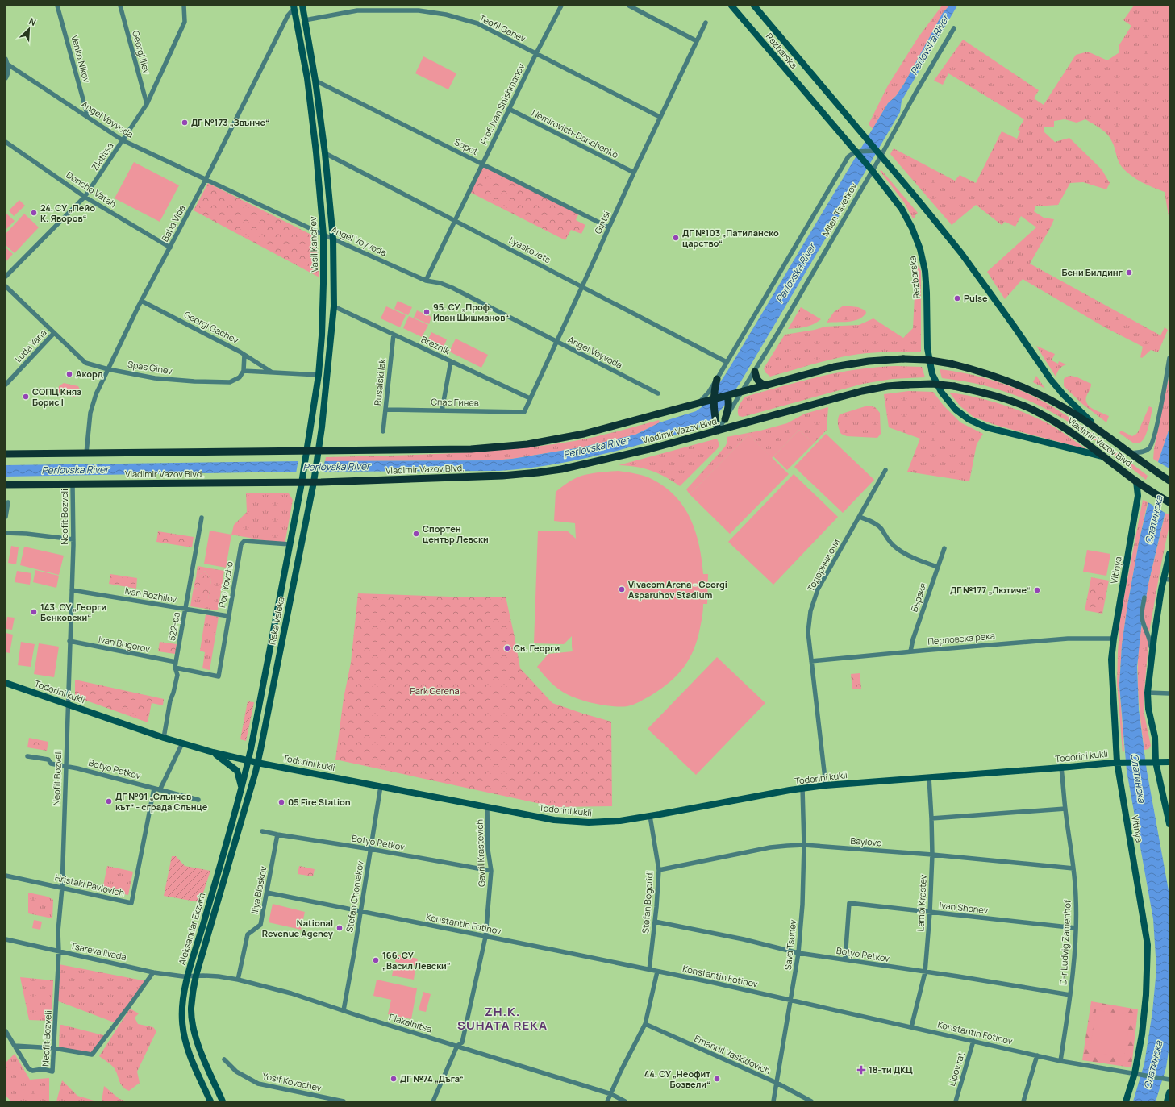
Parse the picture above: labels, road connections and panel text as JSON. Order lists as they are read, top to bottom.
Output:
{
  "streets": {
    "main road": ["Vladimir Vazov Blvd."],
    "street": [
      "Teofil Ganev",
      "Rezbarska",
      "Georgi Iliev",
      "Venko Nikov",
      "Prof. Ivan Shishmanov",
      "Angel Voyvoda",
      "Nemirovich-Danchenko",
      "Sopot",
      "Zlatitsa",
      "Doncho Vatah",
      "Milen Tsvetkov",
      "Gintsi",
      "Baba Vida",
      "Vasil Kanchev",
      "Lyaskovets",
      "Georgi Gachev",
      "Breznik",
      "Luda Yana",
      "Spas Ginev",
      "Rusalski lak",
      "Спас Гинев",
      "Neofit Bozveli",
      "Тодорини очи",
      "Vitinya",
      "Pop Yovcho",
      "Ivan Bozhilov",
      "Бързия",
      "Reka Veleka",
      "522-ра",
      "Перловска река",
      "Ivan Bogorov",
      "Todorini kukli",
      "Botyo Petkov",
      "Baylovo",
      "Gavril Krastevich",
      "Hristaki Pavlovich",
      "Iliya Blaskov",
      "Stefan Chomakov",
      "Stefan Bogoridi",
      "Lambi Krastev",
      "Ivan Shonev",
      "Konstantin Fotinov",
      "Aleksandar Ekzarh",
      "D-r Ludvig Zamenhof",
      "Sava Tsonev",
      "Tsareva livada",
      "Plakalnitsa",
      "Emanuil Vaskidovich",
      "Lipov rat",
      "Yosif Kovachev"
    ]
  },
  "crossings": [
    ["Teofil Ganev", "Prof. Ivan Shishmanov"],
    ["Teofil Ganev", "Gintsi"],
    ["Teofil Ganev", "Vasil Kanchev"],
    ["Rezbarska", "Milen Tsvetkov"],
    ["Rezbarska", "Vladimir Vazov Blvd."],
    ["Georgi Iliev", "Zlatitsa"],
    ["Venko Nikov", "Angel Voyvoda"],
    ["Prof. Ivan Shishmanov", "Angel Voyvoda"],
    ["Prof. Ivan Shishmanov", "Nemirovich-Danchenko"],
    ["Prof. Ivan Shishmanov", "Sopot"],
    ["Prof. Ivan Shishmanov", "Lyaskovets"],
    ["Angel Voyvoda", "Zlatitsa"],
    ["Angel Voyvoda", "Gintsi"],
    ["Angel Voyvoda", "Baba Vida"],
    ["Angel Voyvoda", "Vasil Kanchev"],
    ["Nemirovich-Danchenko", "Gintsi"],
    ["Sopot", "Gintsi"],
    ["Sopot", "Vasil Kanchev"],
    ["Zlatitsa", "Doncho Vatah"],
    ["Doncho Vatah", "Baba Vida"],
    ["Milen Tsvetkov", "Vladimir Vazov Blvd."],
    ["Gintsi", "Lyaskovets"],
    ["Gintsi", "Breznik"],
    ["Gintsi", "Спас Гинев"],
    ["Baba Vida", "Vasil Kanchev"],
    ["Baba Vida", "Georgi Gachev"],
    ["Baba Vida", "Spas Ginev"],
    ["Baba Vida", "Vladimir Vazov Blvd."],
    ["Vasil Kanchev", "Lyaskovets"],
    ["Vasil Kanchev", "Breznik"],
    ["Vasil Kanchev", "Vladimir Vazov Blvd."],
    ["Vasil Kanchev", "Reka Veleka"],
    ["Breznik", "Rusalski lak"],
    ["Luda Yana", "Spas Ginev"],
    ["Rusalski lak", "Спас Гинев"],
    ["Vladimir Vazov Blvd.", "Neofit Bozveli"],
    ["Vladimir Vazov Blvd.", "Vitinya"],
    ["Vladimir Vazov Blvd.", "Reka Veleka"],
    ["Neofit Bozveli", "Ivan Bozhilov"],
    ["Neofit Bozveli", "Ivan Bogorov"],
    ["Neofit Bozveli", "Todorini kukli"],
    ["Neofit Bozveli", "Botyo Petkov"],
    ["Neofit Bozveli", "Hristaki Pavlovich"],
    ["Neofit Bozveli", "Tsareva livada"],
    ["Тодорини очи", "Перловска река"],
    ["Тодорини очи", "Todorini kukli"],
    ["Vitinya", "Перловска река"],
    ["Vitinya", "Todorini kukli"],
    ["Vitinya", "Konstantin Fotinov"],
    ["Pop Yovcho", "Ivan Bozhilov"],
    ["Pop Yovcho", "Reka Veleka"],
    ["Pop Yovcho", "522-ра"],
    ["Ivan Bozhilov", "522-ра"],
    ["Бързия", "Перловска река"],
    ["Reka Veleka", "Todorini kukli"],
    ["Reka Veleka", "Aleksandar Ekzarh"],
    ["522-ра", "Ivan Bogorov"],
    ["522-ра", "Todorini kukli"],
    ["Todorini kukli", "Gavril Krastevich"],
    ["Todorini kukli", "Stefan Chomakov"],
    ["Todorini kukli", "Stefan Bogoridi"],
    ["Todorini kukli", "Lambi Krastev"],
    ["Todorini kukli", "Aleksandar Ekzarh"],
    ["Todorini kukli", "D-r Ludvig Zamenhof"],
    ["Todorini kukli", "Sava Tsonev"],
    ["Botyo Petkov", "Gavril Krastevich"],
    ["Botyo Petkov", "Hristaki Pavlovich"],
    ["Botyo Petkov", "Iliya Blaskov"],
    ["Botyo Petkov", "Stefan Chomakov"],
    ["Botyo Petkov", "Stefan Bogoridi"],
    ["Botyo Petkov", "Lambi Krastev"],
    ["Botyo Petkov", "Ivan Shonev"],
    ["Botyo Petkov", "D-r Ludvig Zamenhof"],
    ["Botyo Petkov", "Sava Tsonev"],
    ["Baylovo", "Stefan Bogoridi"],
    ["Baylovo", "Lambi Krastev"],
    ["Baylovo", "D-r Ludvig Zamenhof"],
    ["Baylovo", "Sava Tsonev"],
    ["Gavril Krastevich", "Konstantin Fotinov"],
    ["Gavril Krastevich", "Plakalnitsa"],
    ["Iliya Blaskov", "Konstantin Fotinov"],
    ["Iliya Blaskov", "Plakalnitsa"],
    ["Stefan Chomakov", "Konstantin Fotinov"],
    ["Stefan Chomakov", "Plakalnitsa"],
    ["Stefan Bogoridi", "Konstantin Fotinov"],
    ["Lambi Krastev", "Ivan Shonev"],
    ["Lambi Krastev", "Konstantin Fotinov"],
    ["Ivan Shonev", "D-r Ludvig Zamenhof"],
    ["Konstantin Fotinov", "D-r Ludvig Zamenhof"],
    ["Konstantin Fotinov", "Sava Tsonev"],
    ["Konstantin Fotinov", "Lipov rat"],
    ["Aleksandar Ekzarh", "Tsareva livada"],
    ["Aleksandar Ekzarh", "Plakalnitsa"],
    ["Sava Tsonev", "Emanuil Vaskidovich"],
    ["Tsareva livada", "Plakalnitsa"]
  ],
  "districts": ["ZH.K. SUHATA REKA"],
  "water": ["Perlovska River", "Слатинска"],
  "parks": ["Park Gerena"],
  "places": {
    "other": [
      "ДГ №173 „Звънче“",
      "24. СУ „Пейо К. Яворов“",
      "ДГ №103 „Патиланско царство“",
      "Бени Билдинг",
      "Pulse",
      "95. СУ „Проф. Иван Шишманов“",
      "Акорд",
      "СОПЦ Княз Борис I",
      "Спортен център Левски",
      "Vivacom Arena - Georgi Asparuhov Stadium",
      "ДГ №177 „Лютиче“",
      "143. ОУ „Георги Бенковски“",
      "Св. Георги",
      "ДГ №91 „Слънчев кът“ - сграда Слънце",
      "05 Fire Station",
      "National Revenue Agency",
      "166. СУ „Васил Левски”",
      "ДГ №74 „Дъга“",
      "44. СУ „Неофит Бозвели“"
    ],
    "health": ["18-ти ДКЦ"]
  },
  "north": "top right"
}
